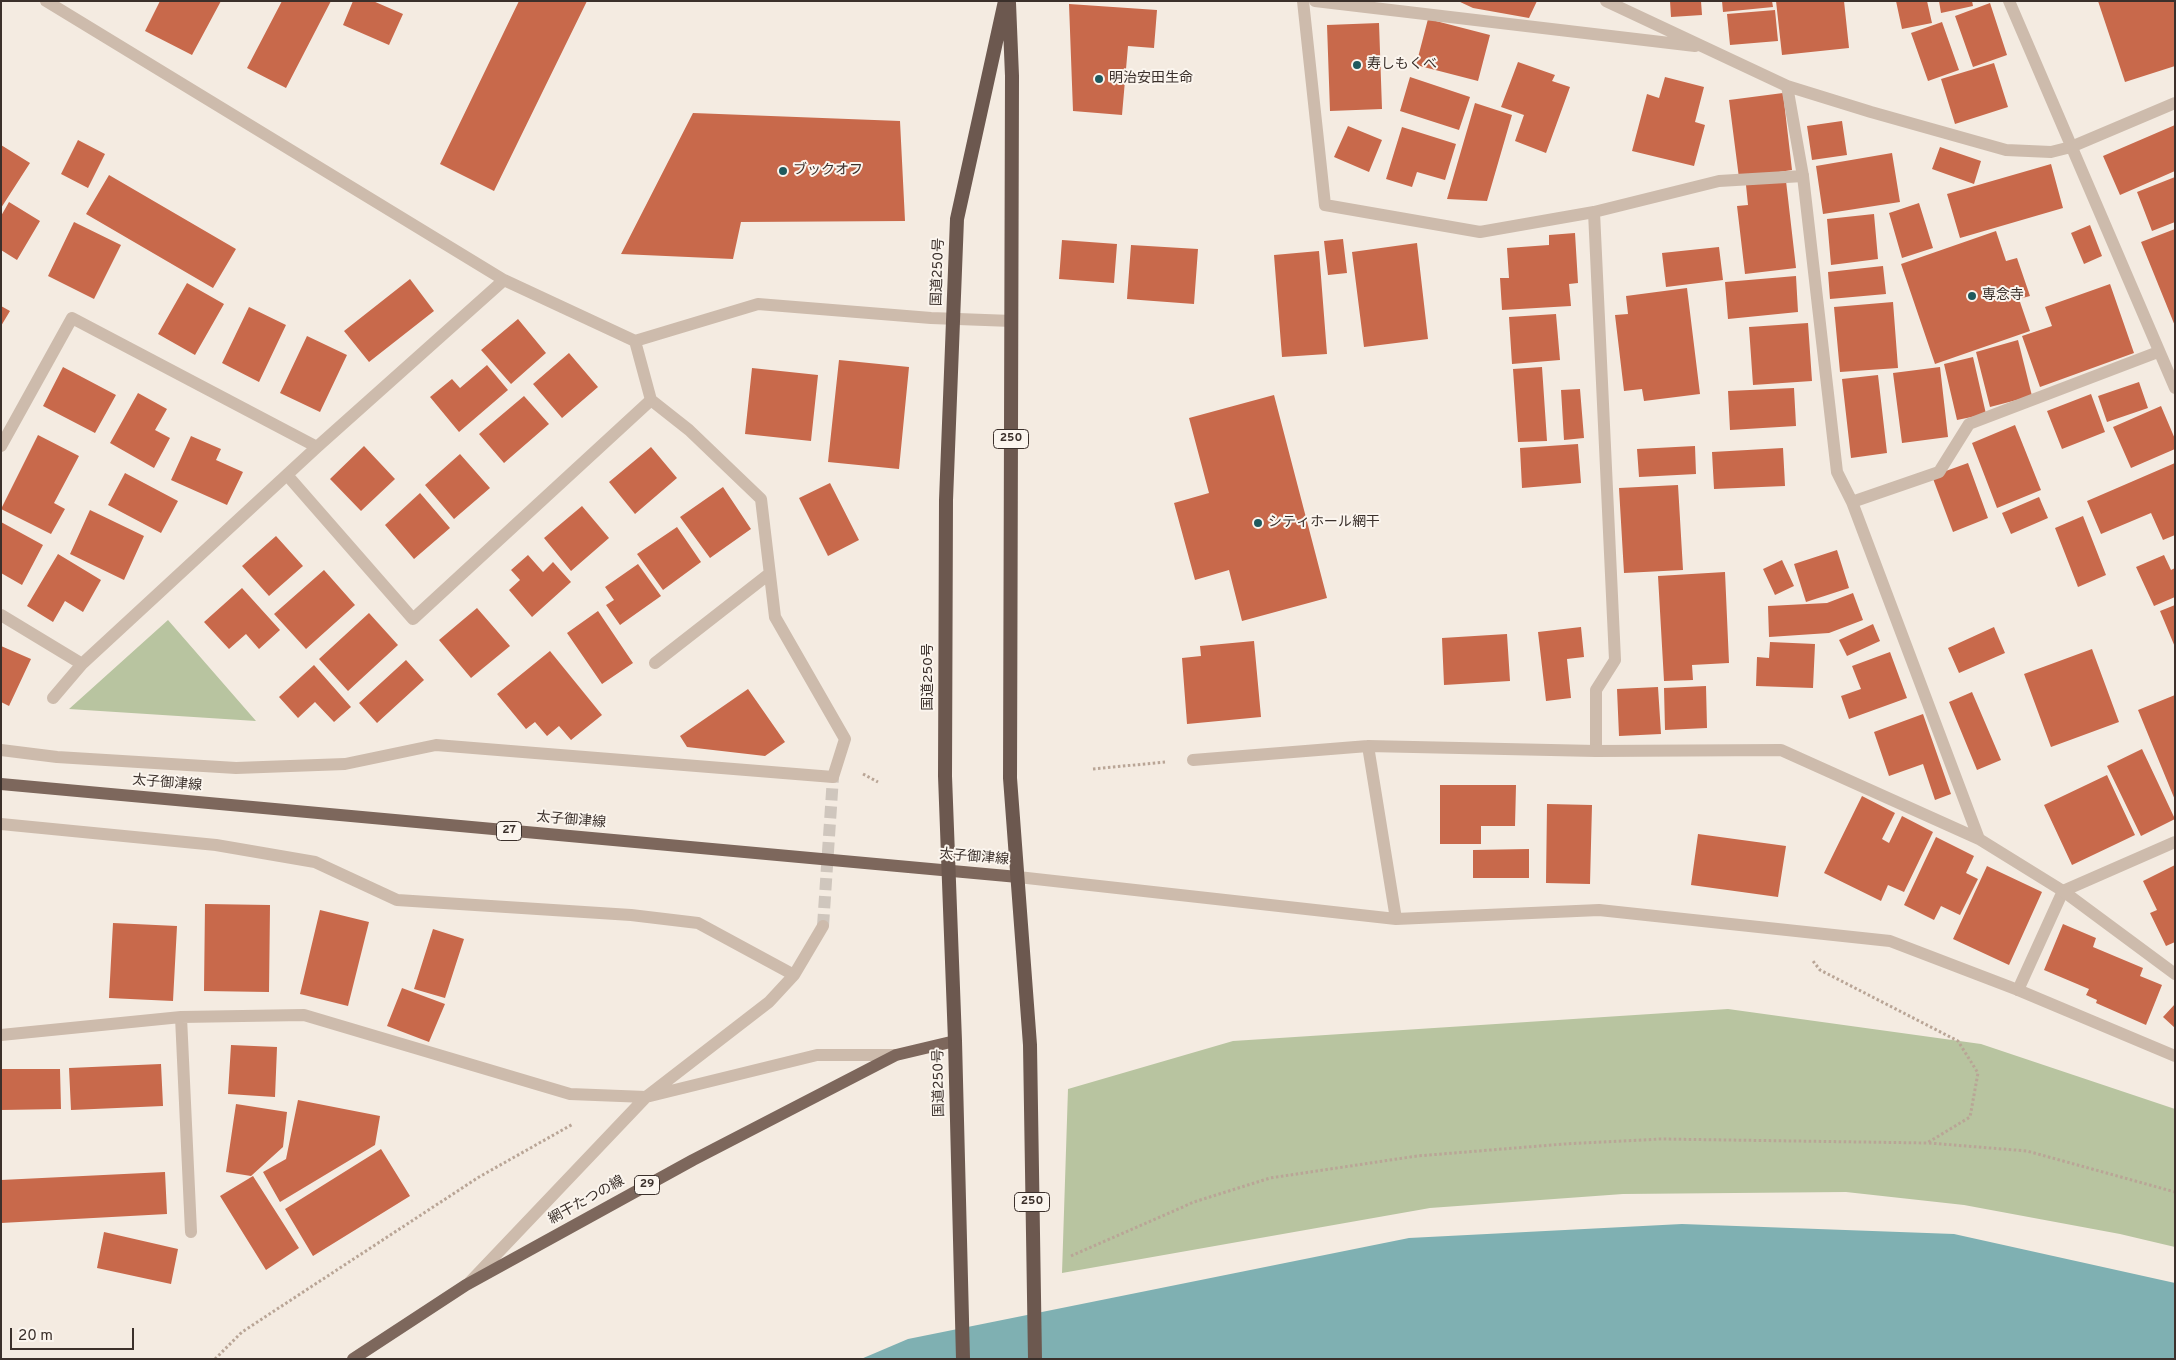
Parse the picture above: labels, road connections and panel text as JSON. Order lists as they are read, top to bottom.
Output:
{
  "streets": {
    "highway": ["国道250号", "250"],
    "main road": [
      "太子御津線",
      "27",
      "29",
      "網干たつの線"
    ]
  },
  "crossings": [
    ["国道250号", "太子御津線"],
    ["国道250号", "網干たつの線"],
    ["250", "太子御津線"]
  ],
  "places": [
    "寿しもくべ",
    "明治安田生命",
    "ブックオフ",
    "専念寺",
    "シティホール網干"
  ],
  "scale_bar": "20 m"
}
